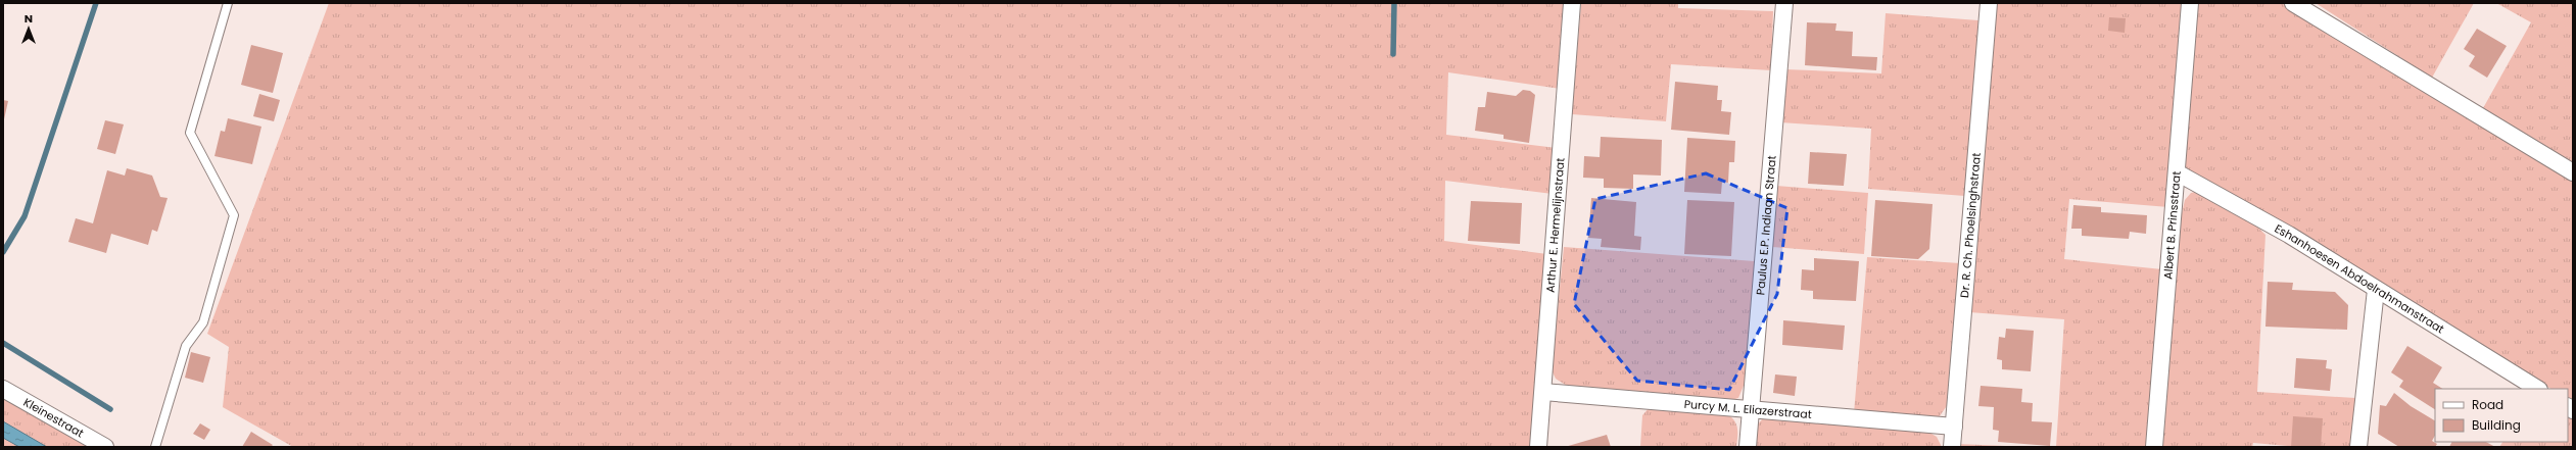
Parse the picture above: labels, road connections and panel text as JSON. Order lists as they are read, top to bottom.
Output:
{
  "streets": {
    "street": [
      "Dr. R. Ch. Phoelsinghstraat",
      "Arthur E. Hermelijnstraat",
      "Paulus E.P. Indiaan Straat",
      "Albert B. Prinsstraat",
      "Eshanhoesen Abdoelrahmanstraat",
      "Purcy M. L. Eliazerstraat",
      "Kleinestraat"
    ]
  },
  "crossings": [
    ["Dr. R. Ch. Phoelsinghstraat", "Purcy M. L. Eliazerstraat"],
    ["Arthur E. Hermelijnstraat", "Purcy M. L. Eliazerstraat"],
    ["Paulus E.P. Indiaan Straat", "Purcy M. L. Eliazerstraat"],
    ["Albert B. Prinsstraat", "Eshanhoesen Abdoelrahmanstraat"]
  ],
  "legend": ["Road", "Building"],
  "north": "top"
}
